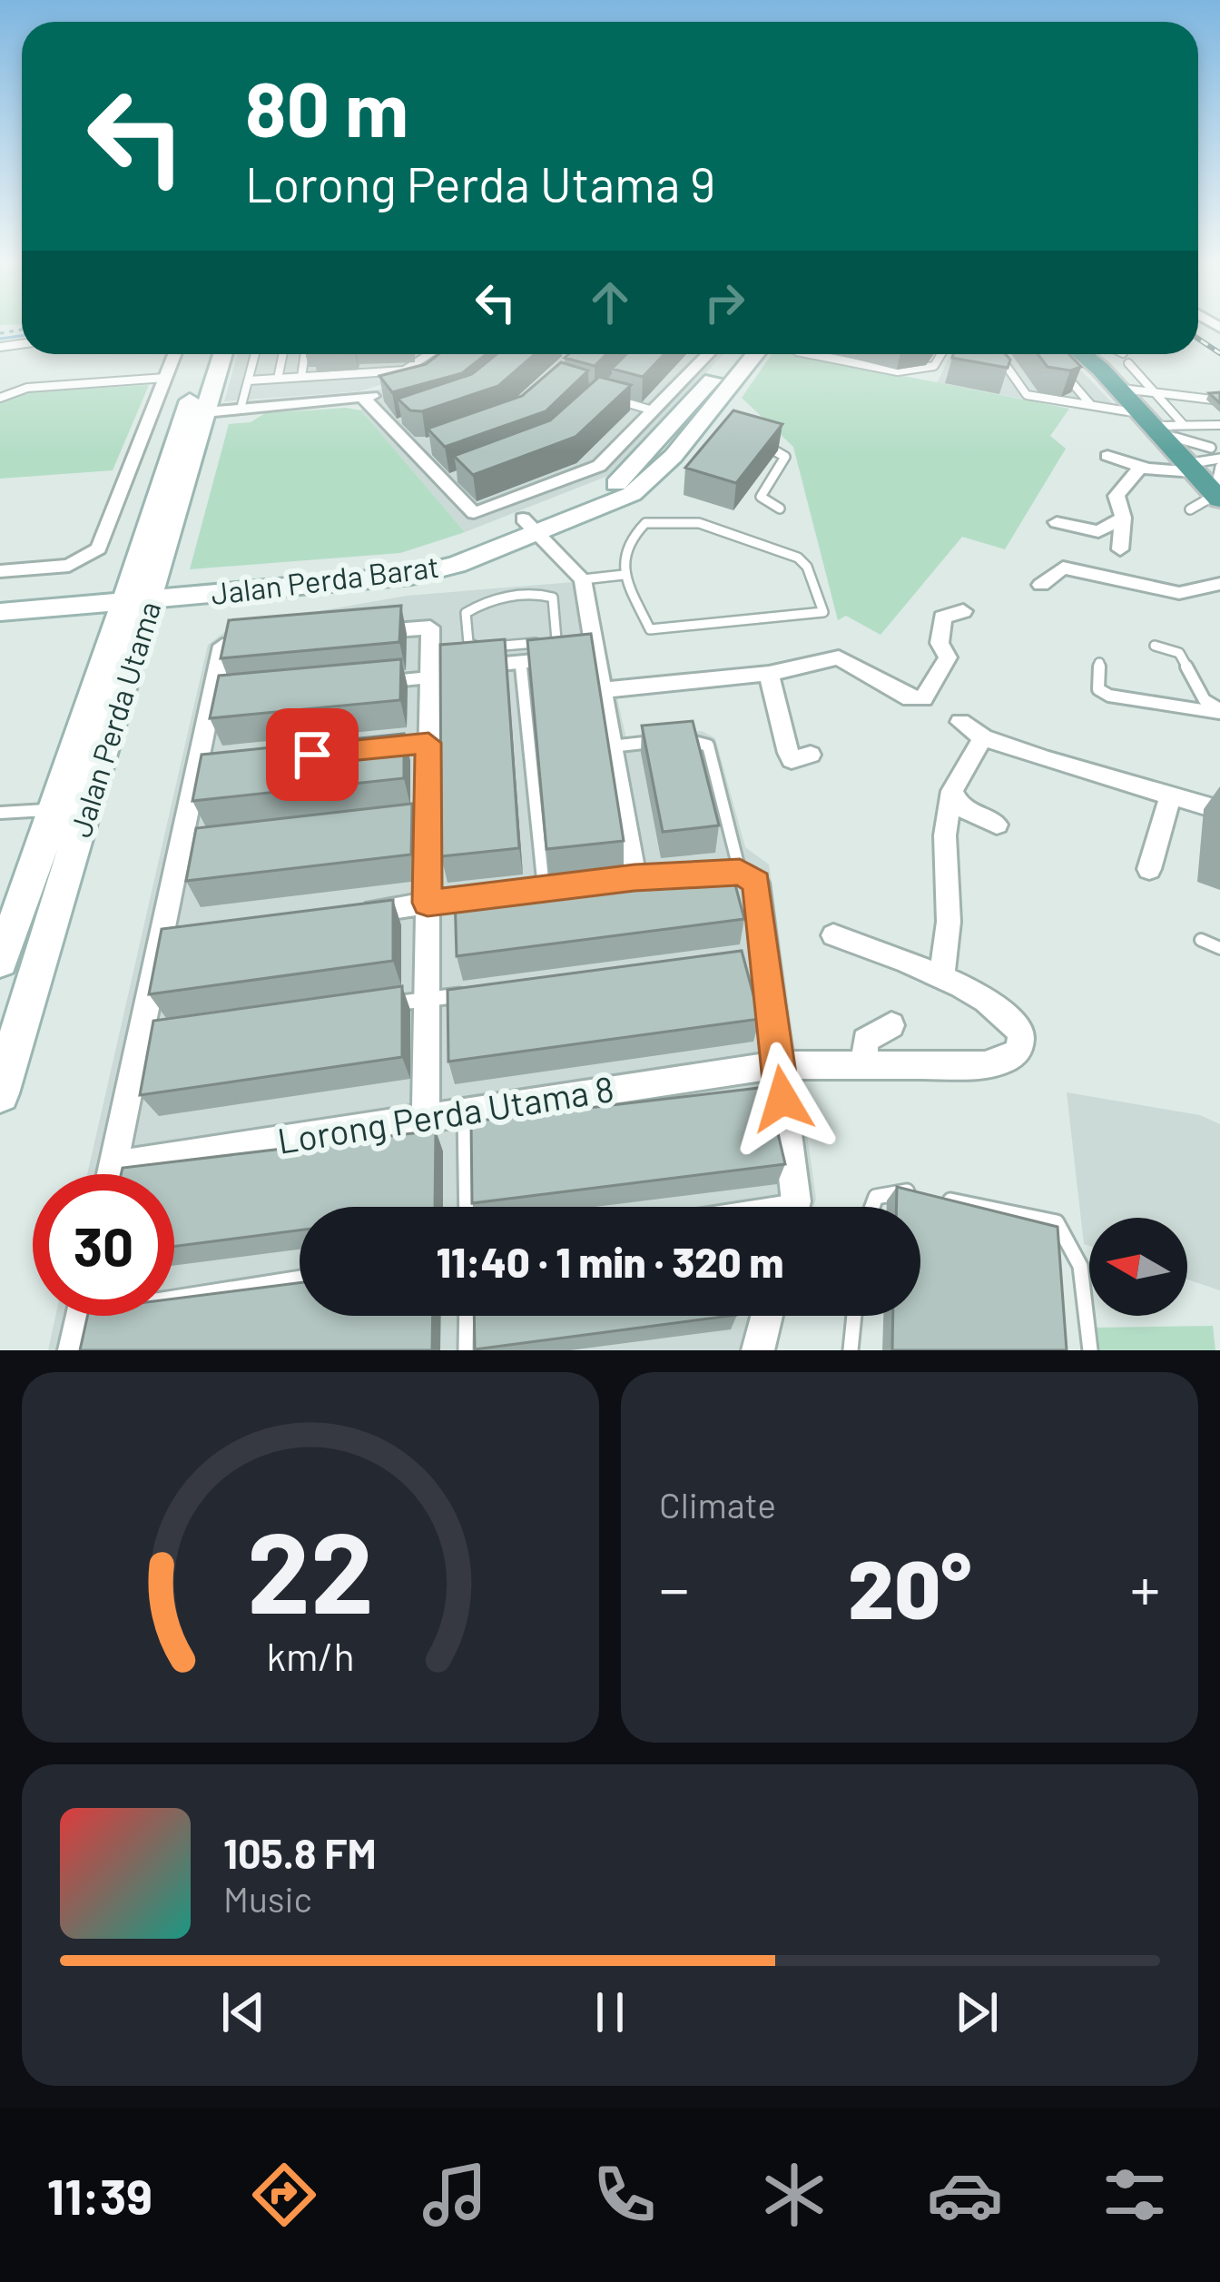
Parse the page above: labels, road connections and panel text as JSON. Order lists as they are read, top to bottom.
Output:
{
  "streets": {
    "street": ["Jalan Perda Barat", "Jalan Perda Utama", "Lorong Perda Utama 8"]
  },
  "crossings": [
    ["Jalan Perda Barat", "Jalan Perda Utama"]
  ],
  "north": "left",
  "page": {
    "turn": ["80 m", "Lorong Perda Utama 9"],
    "limit": "30",
    "trip": "11:40 · 1 min · 320 m",
    "tile": "Climate",
    "heat": ["−", "20°", "+"],
    "song": ["105.8 FM", "Music"],
    "tabs": "11:39",
    "gauge": ["22", "km/h"]
  }
}
